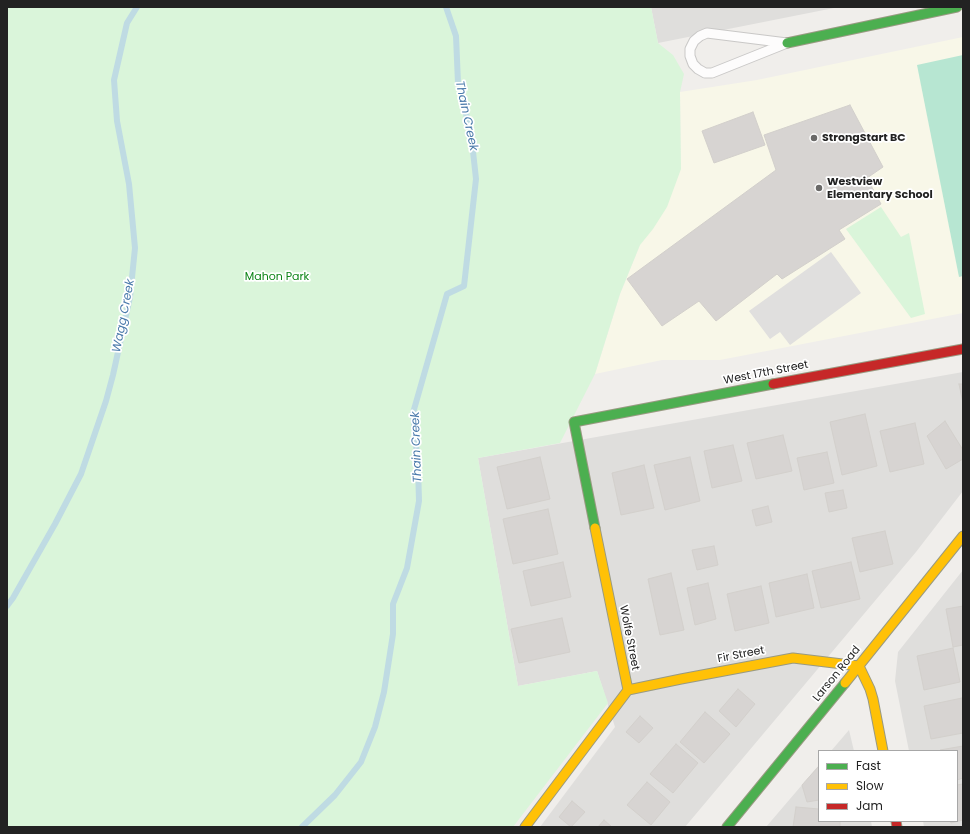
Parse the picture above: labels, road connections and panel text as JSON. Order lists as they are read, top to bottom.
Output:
{
  "streets": {
    "street": [
      "West 17th Street",
      "Wolfe Street",
      "Fir Street",
      "Larson Road"
    ]
  },
  "crossings": [
    ["West 17th Street", "Wolfe Street"],
    ["Wolfe Street", "Fir Street"],
    ["Fir Street", "Larson Road"]
  ],
  "water": ["Thain Creek", "Wagg Creek"],
  "parks": ["Mahon Park"],
  "places": ["StrongStart BC", "Westview Elementary School"],
  "legend": ["Fast", "Slow", "Jam"]
}
